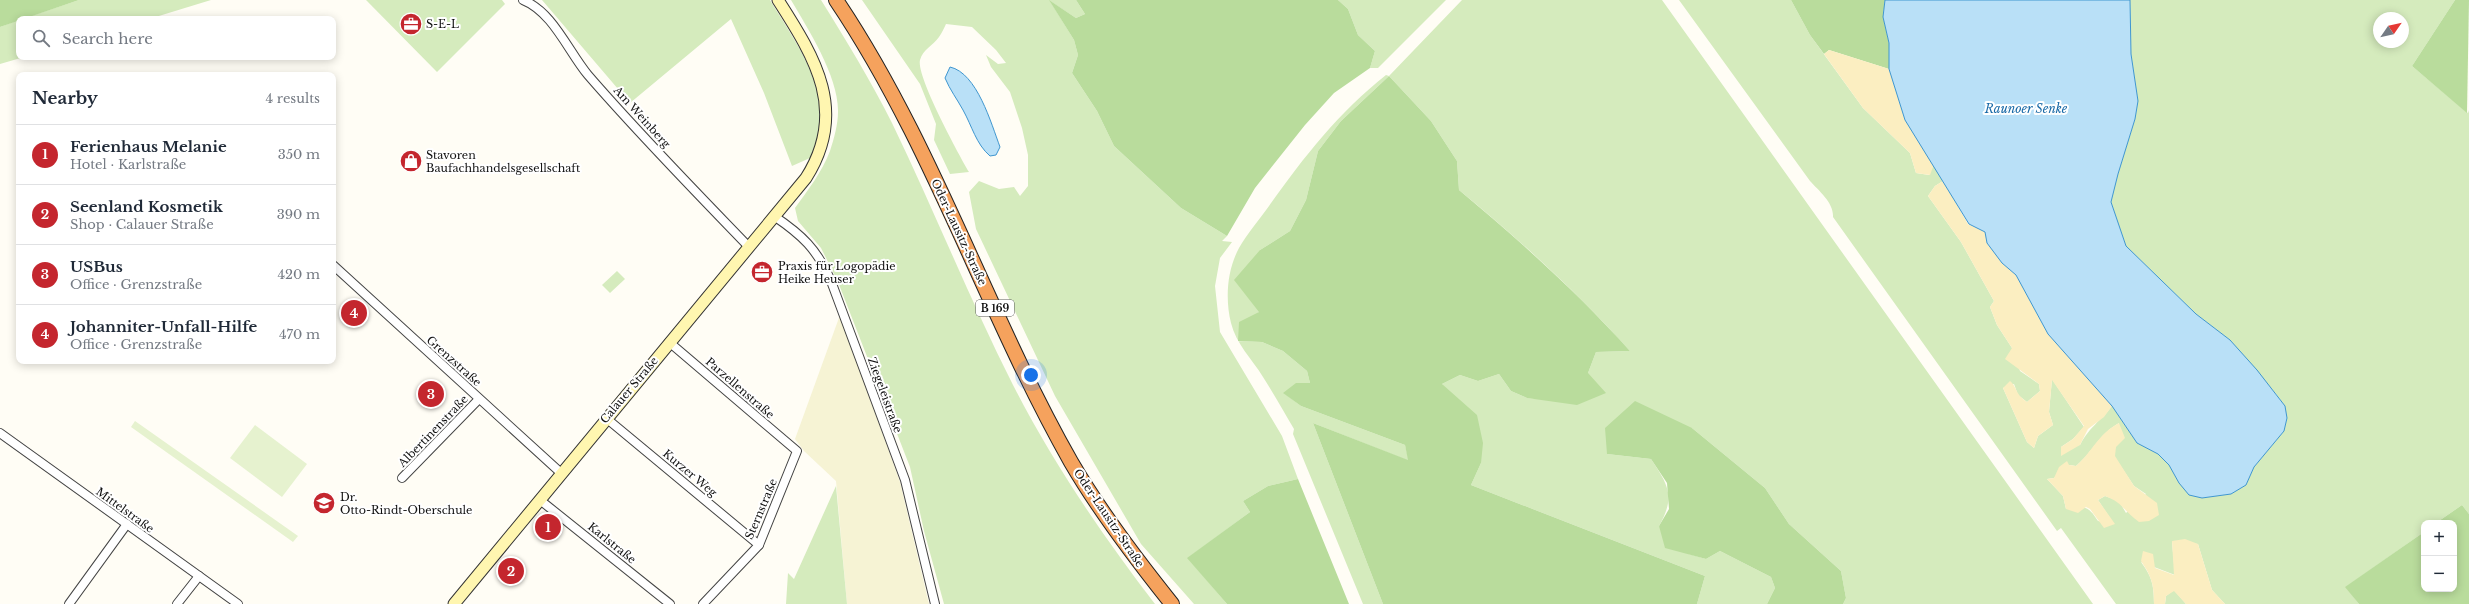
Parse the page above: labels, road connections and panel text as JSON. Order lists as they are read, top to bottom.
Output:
{
  "streets": {
    "highway": ["Oder-Lausitz-Straße", "B 169"],
    "street": [
      "Am Weinberg",
      "Grenzstraße",
      "Parzellenstraße",
      "Calauer Straße",
      "Ziegeleistraße",
      "Albertinenstraße",
      "Kurzer Weg",
      "Sternstraße",
      "Mittelstraße",
      "Karlstraße"
    ]
  },
  "crossings": [
    ["Am Weinberg", "Calauer Straße"],
    ["Grenzstraße", "Calauer Straße"],
    ["Grenzstraße", "Albertinenstraße"],
    ["Parzellenstraße", "Calauer Straße"],
    ["Parzellenstraße", "Sternstraße"],
    ["Calauer Straße", "Ziegeleistraße"],
    ["Calauer Straße", "Kurzer Weg"],
    ["Calauer Straße", "Karlstraße"],
    ["Kurzer Weg", "Sternstraße"]
  ],
  "water": ["Raunoer Senke"],
  "places": {
    "office": ["S-E-L", "Praxis für Logopädie Heike Heuser"],
    "shop": ["Stavoren Baufachhandelsgesellschaft"],
    "school or university": ["Dr. Otto-Rindt-Oberschule"]
  },
  "north": "top right",
  "page": {
    "search": "Search here",
    "heading": ["Nearby", "4 results"],
    "list": [
      {
        "mark": "1",
        "name": "Ferienhaus Melanie",
        "note": "Hotel · Karlstraße",
        "value": "350 m"
      },
      {
        "mark": "2",
        "name": "Seenland Kosmetik",
        "note": "Shop · Calauer Straße",
        "value": "390 m"
      },
      {
        "mark": "3",
        "name": "USBus",
        "note": "Office · Grenzstraße",
        "value": "420 m"
      },
      {
        "mark": "4",
        "name": "Johanniter-Unfall-Hilfe",
        "note": "Office · Grenzstraße",
        "value": "470 m"
      }
    ],
    "pins": [
      "4",
      "3",
      "1",
      "2"
    ],
    "map_buttons": ["+", "−"]
  }
}
